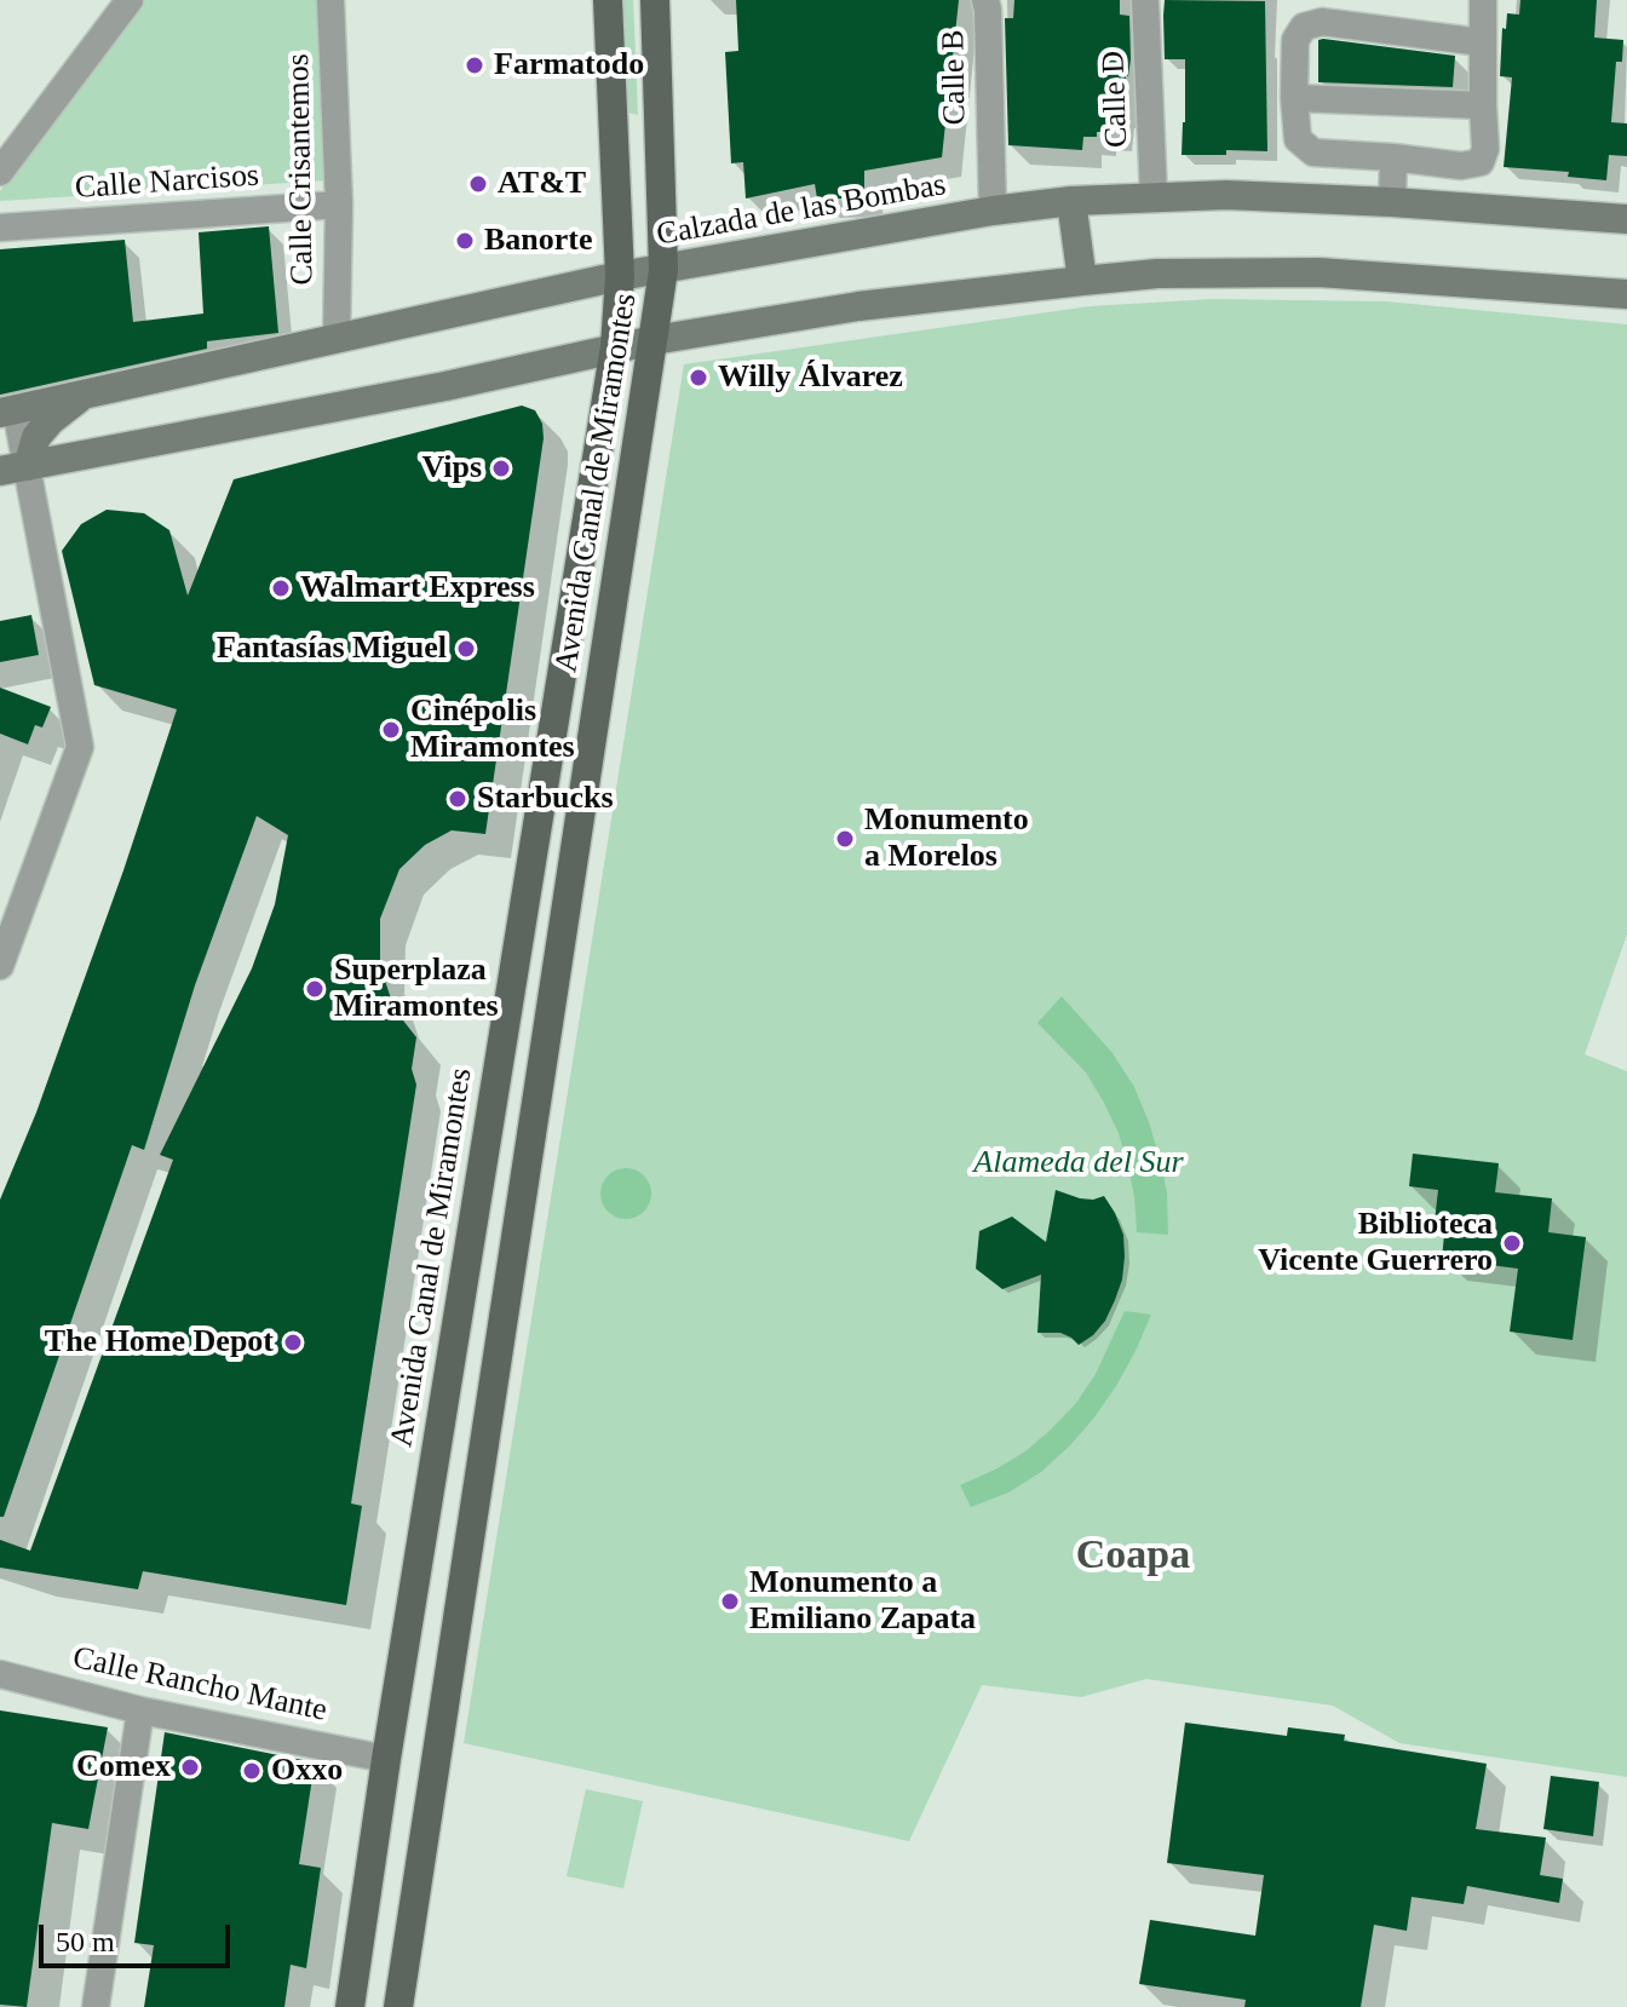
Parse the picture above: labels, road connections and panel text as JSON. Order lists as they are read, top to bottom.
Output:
{
  "streets": {
    "main road": ["Calzada de las Bombas", "Avenida Canal de Miramontes"],
    "street": [
      "Calle B",
      "Calle D",
      "Calle Crisantemos",
      "Calle Narcisos",
      "Calle Rancho Mante"
    ]
  },
  "crossings": [
    ["Calle B", "Calzada de las Bombas"],
    ["Calle D", "Calzada de las Bombas"],
    ["Calle Crisantemos", "Calle Narcisos"],
    ["Calle Crisantemos", "Calzada de las Bombas"],
    ["Calzada de las Bombas", "Avenida Canal de Miramontes"],
    ["Avenida Canal de Miramontes", "Calle Rancho Mante"]
  ],
  "districts": ["Coapa"],
  "parks": ["Alameda del Sur"],
  "places": [
    "Farmatodo",
    "AT&T",
    "Banorte",
    "Willy Álvarez",
    "Vips",
    "Walmart Express",
    "Fantasías Miguel",
    "Cinépolis Miramontes",
    "Starbucks",
    "Monumento a Morelos",
    "Superplaza Miramontes",
    "Biblioteca Vicente Guerrero",
    "The Home Depot",
    "Monumento a Emiliano Zapata",
    "Comex",
    "Oxxo"
  ],
  "scale_bar": "50 m"
}
